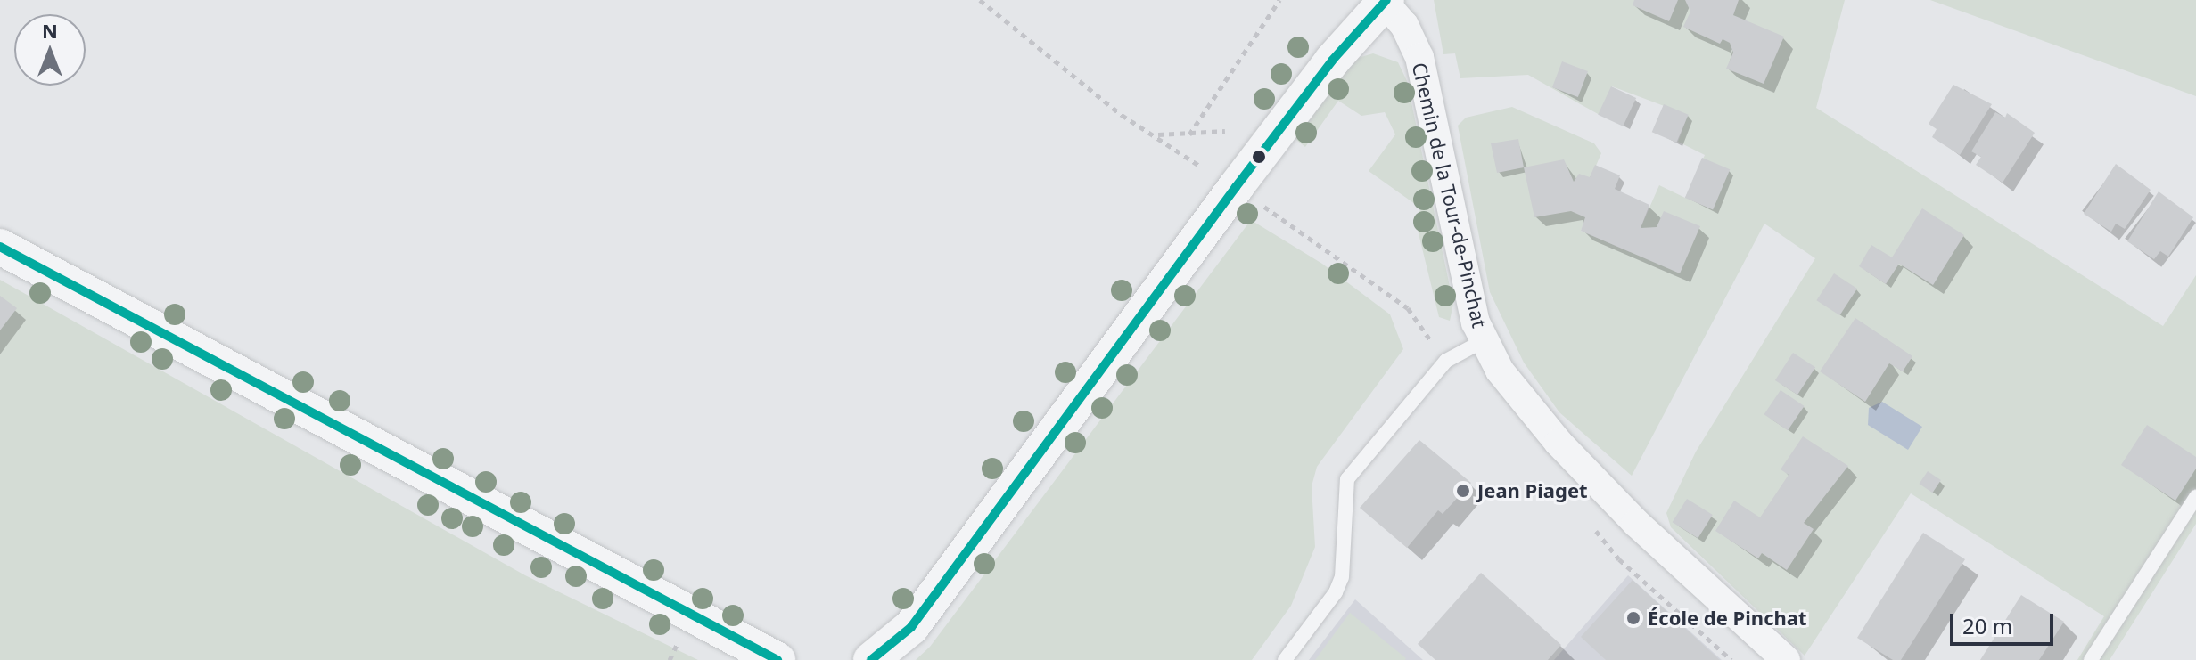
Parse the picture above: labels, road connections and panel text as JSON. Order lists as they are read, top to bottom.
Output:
{
  "streets": {
    "street": ["Chemin de la Tour-de-Pinchat"]
  },
  "places": ["Jean Piaget", "École de Pinchat"],
  "scale_bar": "20 m",
  "north": "top"
}
